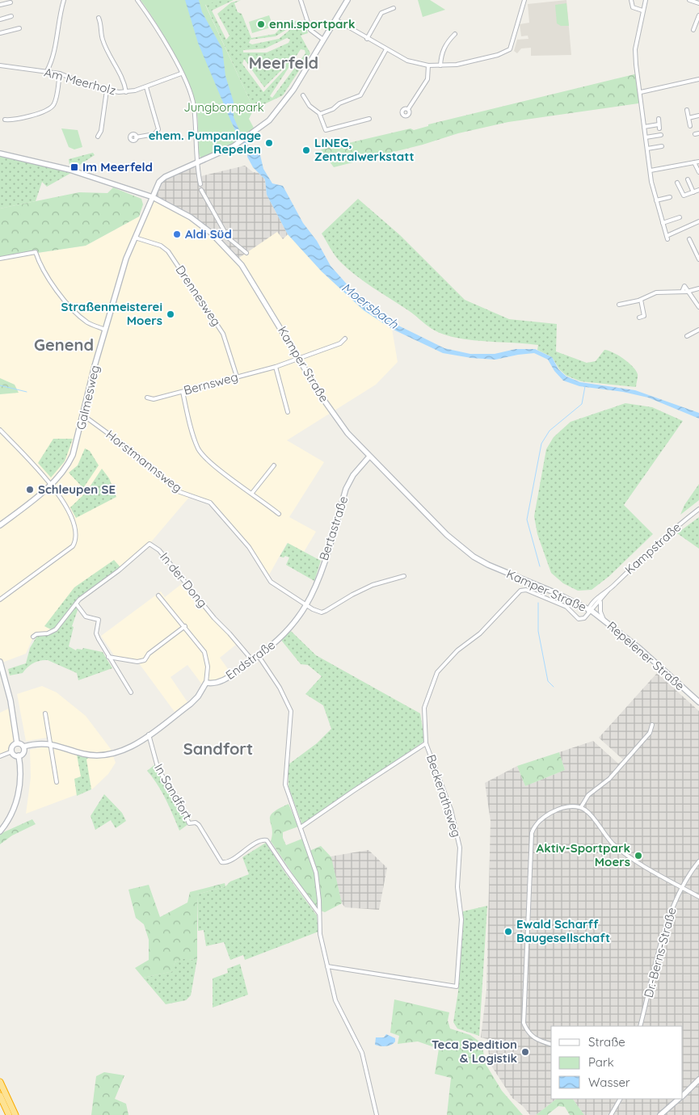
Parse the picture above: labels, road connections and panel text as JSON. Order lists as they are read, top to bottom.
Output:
{
  "streets": {
    "street": [
      "Am Meerholz",
      "Drennesweg",
      "Kamper Straße",
      "Bernsweg",
      "Galmesweg",
      "Horstmannsweg",
      "Bertastraße",
      "Kampstraße",
      "In der Dong",
      "Repelener Straße",
      "Endstraße",
      "In Sandfort",
      "Beckerathsweg",
      "Dr.-Berns-Straße"
    ]
  },
  "crossings": [
    ["Drennesweg", "Bernsweg"],
    ["Drennesweg", "Galmesweg"],
    ["Kamper Straße", "Bernsweg"],
    ["Kamper Straße", "Galmesweg"],
    ["Kamper Straße", "Bertastraße"],
    ["Kamper Straße", "Kampstraße"],
    ["Kamper Straße", "Repelener Straße"],
    ["Kamper Straße", "Beckerathsweg"],
    ["Galmesweg", "Horstmannsweg"],
    ["Horstmannsweg", "Bertastraße"],
    ["Horstmannsweg", "Endstraße"],
    ["Bertastraße", "Endstraße"],
    ["Kampstraße", "Repelener Straße"],
    ["Kampstraße", "Beckerathsweg"],
    ["In der Dong", "Endstraße"],
    ["Repelener Straße", "Beckerathsweg"]
  ],
  "districts": ["Meerfeld", "Genend", "Sandfort"],
  "water": ["Moersbach"],
  "parks": ["Jungbornpark"],
  "places": {
    "other": [
      "enni.sportpark",
      "ehem. Pumpanlage Repelen",
      "LINEG, Zentralwerkstatt",
      "Aldi Süd",
      "Straßenmeisterei Moers",
      "Schleupen SE",
      "Aktiv-Sportpark Moers",
      "Ewald Scharff Baugesellschaft",
      "Teca Spedition & Logistik"
    ],
    "transit": ["Im Meerfeld"]
  },
  "legend": ["Straße", "Park", "Wasser"]
}
